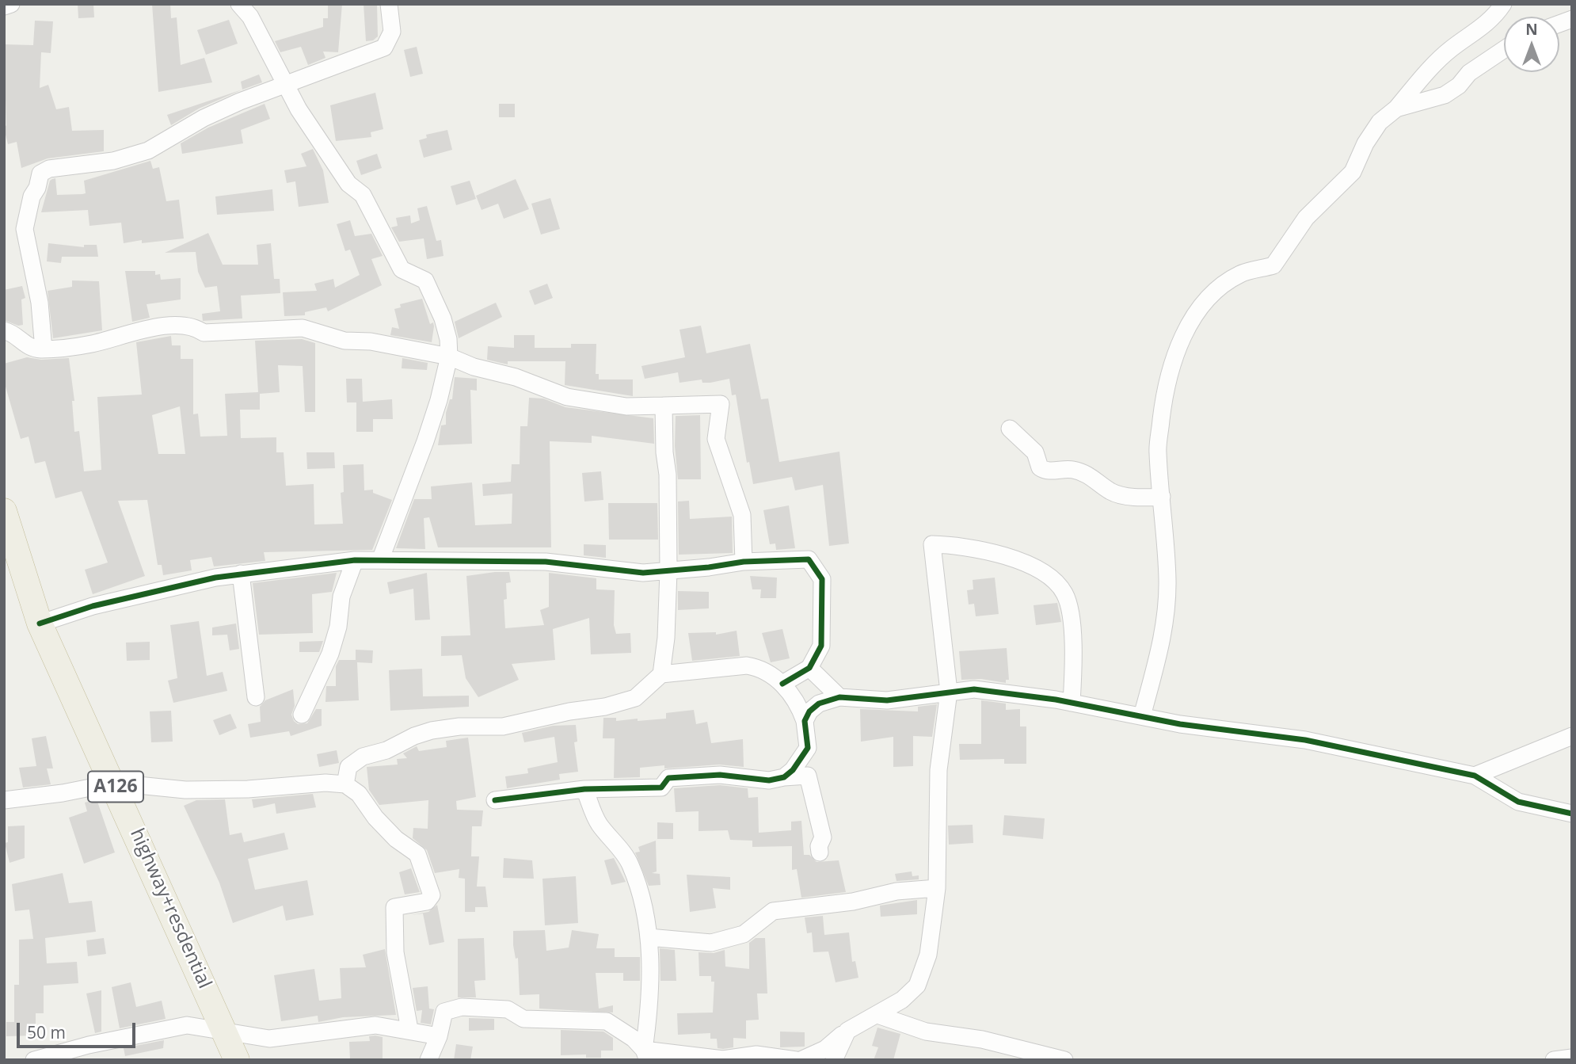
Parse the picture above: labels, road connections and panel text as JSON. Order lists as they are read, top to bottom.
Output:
{
  "streets": {
    "highway": ["A126", "highway+resdential"]
  },
  "scale_bar": "50 m",
  "north": "top"
}
